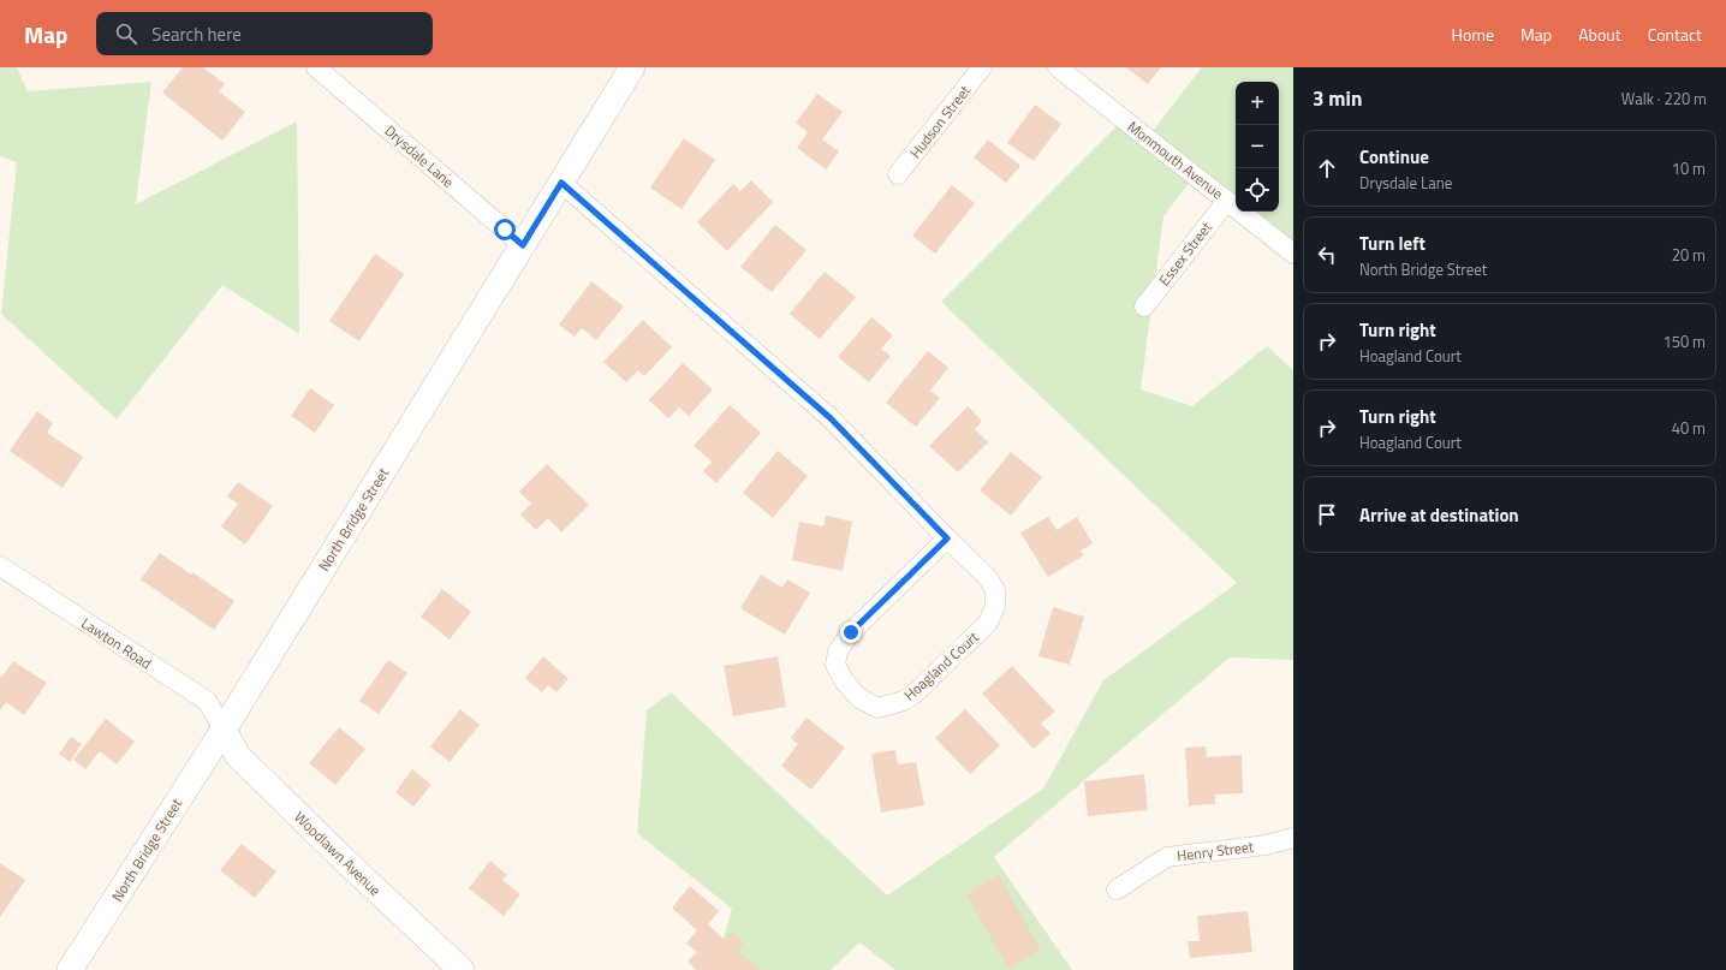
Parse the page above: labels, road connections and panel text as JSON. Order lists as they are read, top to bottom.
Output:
{
  "streets": {
    "street": [
      "Hudson Street",
      "Drysdale Lane",
      "Monmouth Avenue",
      "Essex Street",
      "North Bridge Street",
      "Lawton Road",
      "Hoagland Court",
      "Henry Street",
      "Woodlawn Avenue"
    ]
  },
  "crossings": [
    ["Drysdale Lane", "North Bridge Street"],
    ["Monmouth Avenue", "Essex Street"],
    ["North Bridge Street", "Lawton Road"],
    ["North Bridge Street", "Hoagland Court"],
    ["North Bridge Street", "Woodlawn Avenue"],
    ["Lawton Road", "Woodlawn Avenue"]
  ],
  "page": {
    "header": "Map",
    "search": "Search here",
    "nav": [
      "Home",
      "Map",
      "About",
      "Contact"
    ],
    "heading": ["3 min", "Walk · 220 m"],
    "map_buttons": ["+", "−"],
    "list": [
      ["Continue", "Drysdale Lane", "10 m"],
      ["Turn left", "North Bridge Street", "20 m"],
      ["Turn right", "Hoagland Court", "150 m"],
      ["Turn right", "Hoagland Court", "40 m"],
      "Arrive at destination"
    ]
  }
}
